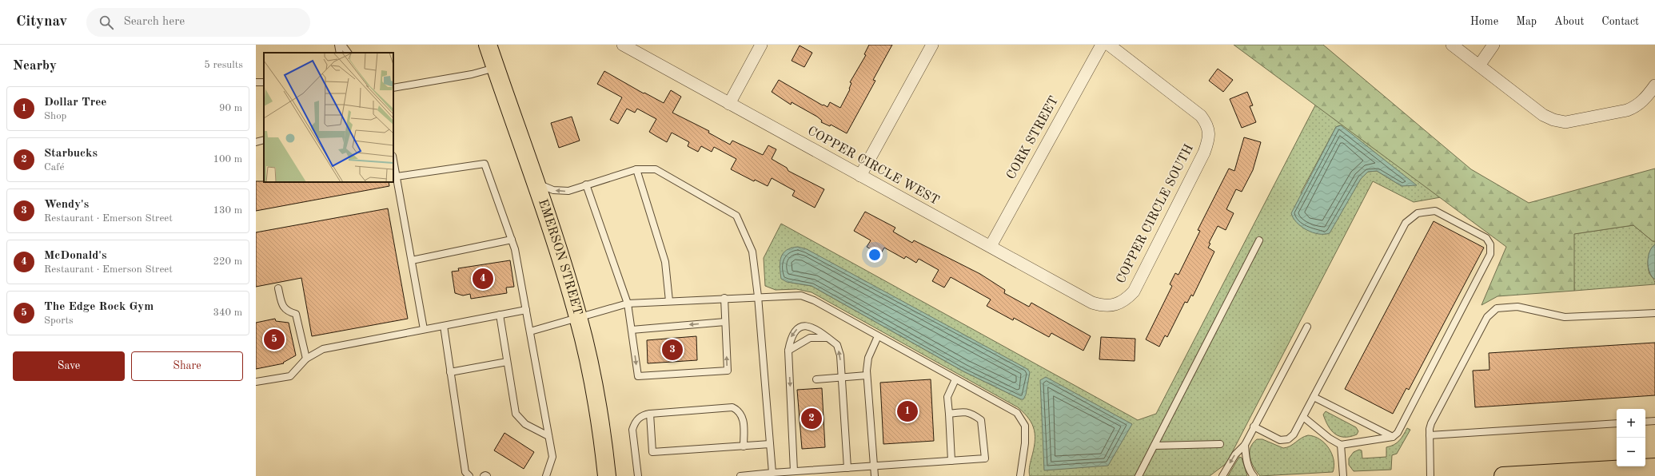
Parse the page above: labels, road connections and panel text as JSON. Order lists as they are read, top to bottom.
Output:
{
  "streets": {
    "main road": ["EMERSON STREET"],
    "street": ["CORK STREET", "COPPER CIRCLE WEST", "COPPER CIRCLE SOUTH"]
  },
  "crossings": [
    ["CORK STREET", "COPPER CIRCLE WEST"],
    ["COPPER CIRCLE WEST", "COPPER CIRCLE SOUTH"]
  ],
  "page": {
    "header": "Citynav",
    "search": "Search here",
    "nav": [
      "Home",
      "Map",
      "About",
      "Contact"
    ],
    "heading": ["Nearby", "5 results"],
    "list": [
      {
        "mark": "1",
        "name": "Dollar Tree",
        "note": "Shop",
        "value": "90 m"
      },
      {
        "mark": "2",
        "name": "Starbucks",
        "note": "Café",
        "value": "100 m"
      },
      {
        "mark": "3",
        "name": "Wendy's",
        "note": "Restaurant · Emerson Street",
        "value": "130 m"
      },
      {
        "mark": "4",
        "name": "McDonald's",
        "note": "Restaurant · Emerson Street",
        "value": "220 m"
      },
      {
        "mark": "5",
        "name": "The Edge Rock Gym",
        "note": "Sports",
        "value": "340 m"
      }
    ],
    "pins": [
      "4",
      "5",
      "3",
      "1",
      "2"
    ],
    "buttons": ["Save", "Share"],
    "map_buttons": ["+", "−"]
  }
}
